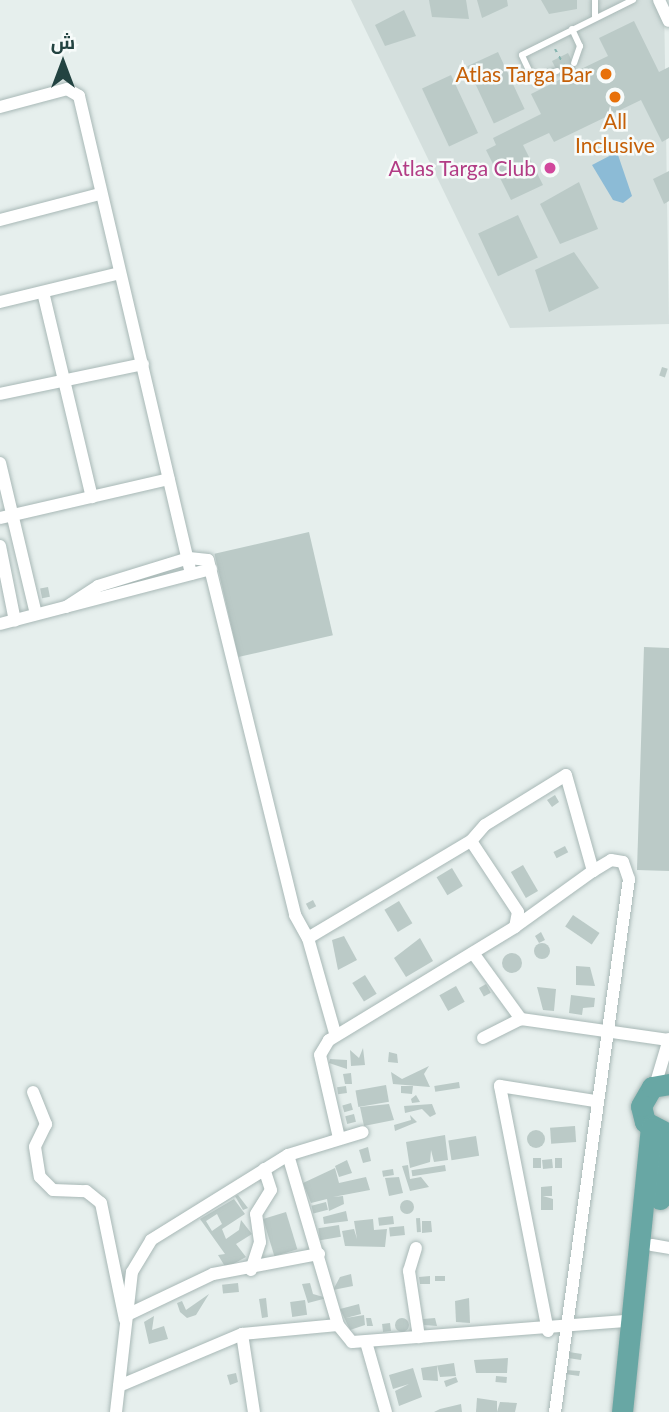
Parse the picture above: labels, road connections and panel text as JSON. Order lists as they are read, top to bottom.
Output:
{
  "places": ["Atlas Targa Bar", "All Inclusive", "Atlas Targa Club"],
  "north": "top"
}
